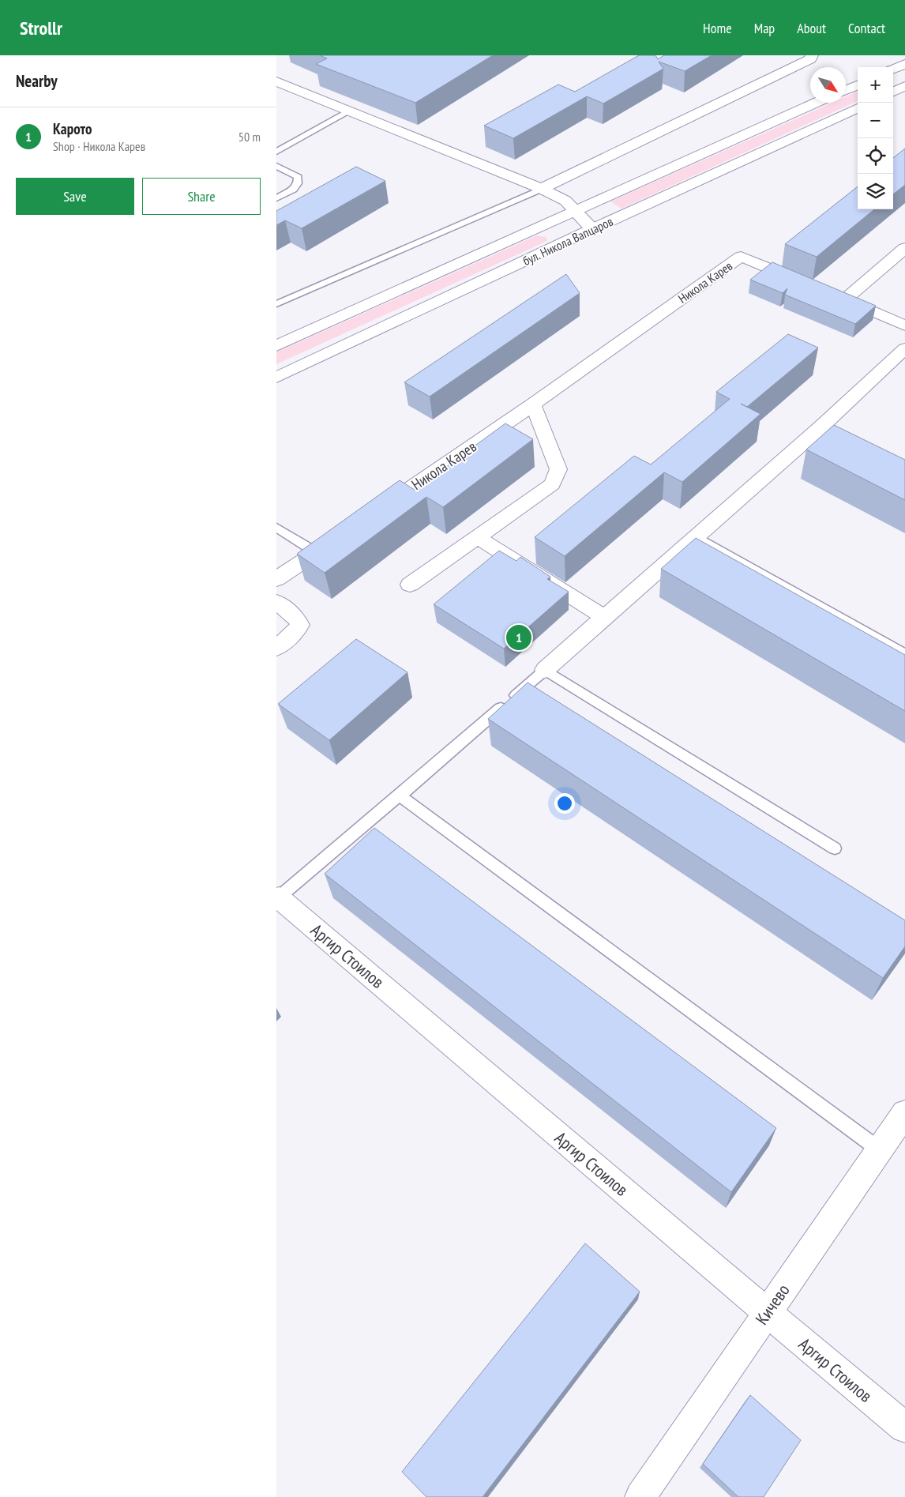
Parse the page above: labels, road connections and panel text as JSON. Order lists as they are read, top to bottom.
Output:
{
  "streets": {
    "street": [
      "бул. Никола Вапцаров",
      "Никола Карев",
      "Аргир Стоилов",
      "Кичево"
    ]
  },
  "crossings": [
    ["Аргир Стоилов", "Кичево"]
  ],
  "north": "bottom right",
  "page": {
    "header": "Strollr",
    "nav": [
      "Home",
      "Map",
      "About",
      "Contact"
    ],
    "heading": "Nearby",
    "map_buttons": ["+", "−"],
    "list": [
      {
        "mark": "1",
        "name": "Карото",
        "note": "Shop · Никола Карев",
        "value": "50 m"
      }
    ],
    "buttons": ["Save", "Share"],
    "pins": "1"
  }
}
